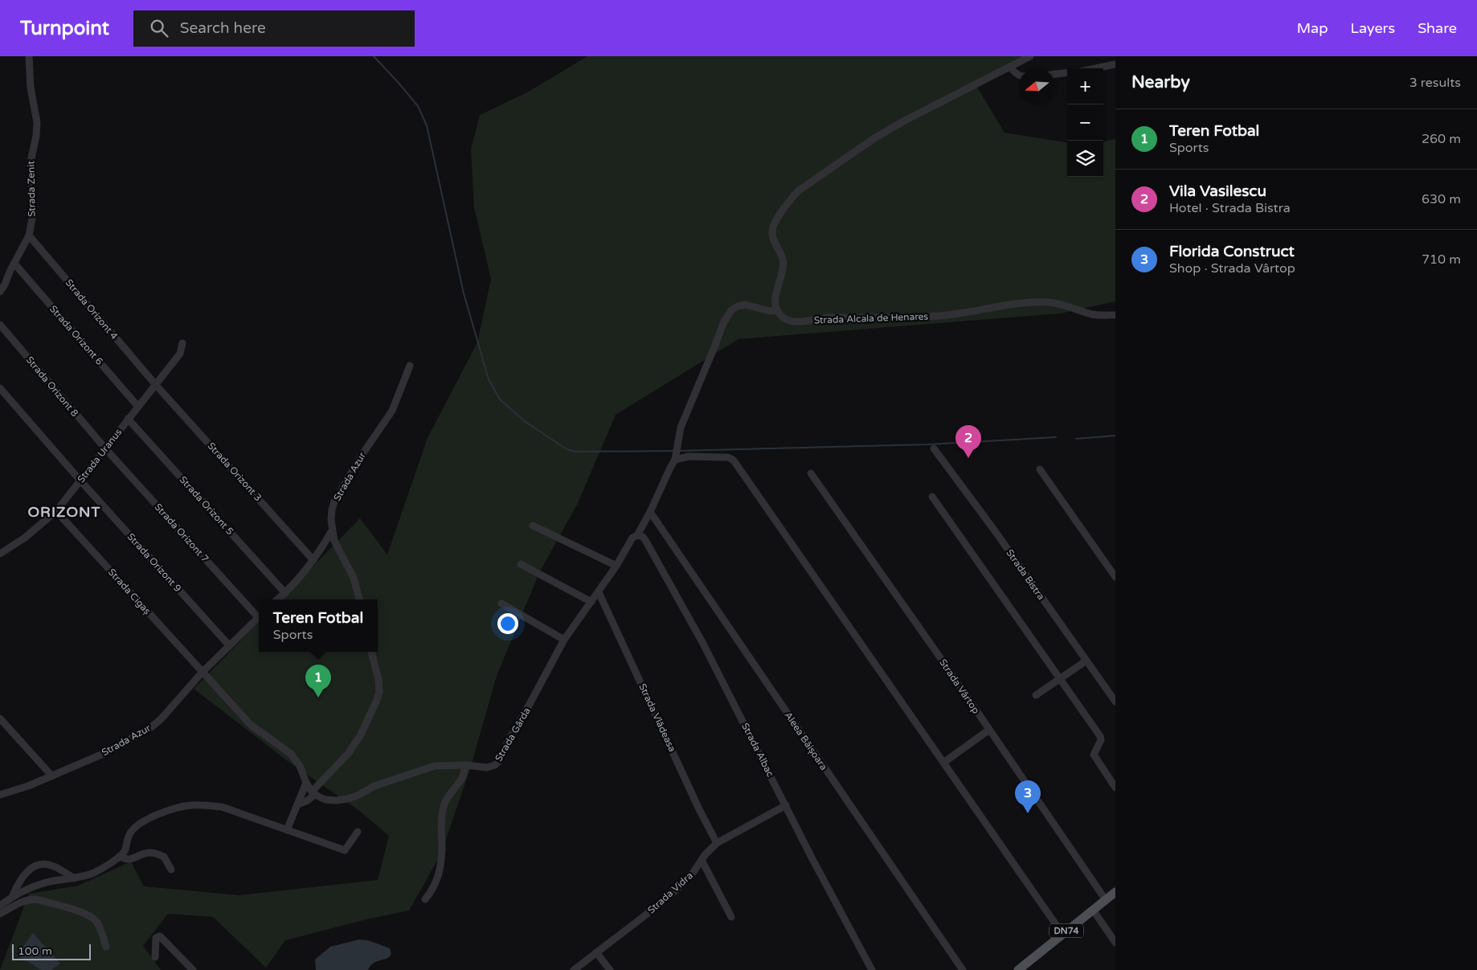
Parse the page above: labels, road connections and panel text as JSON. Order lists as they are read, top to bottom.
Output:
{
  "streets": {
    "main road": ["DN74"],
    "street": [
      "Strada Zenit",
      "Strada Orizont 4",
      "Strada Alcala de Henares",
      "Strada Orizont 6",
      "Strada Orizont 8",
      "Strada Uranus",
      "Strada Orizont 3",
      "Strada Azur",
      "Strada Orizont 5",
      "Strada Orizont 7",
      "Strada Orizont 9",
      "Strada Bistra",
      "Strada Cigaș",
      "Strada Vârtop",
      "Strada Vlădeasa",
      "Strada Gârda",
      "Aleea Băișoara",
      "Strada Albac",
      "Strada Vidra"
    ]
  },
  "crossings": [
    ["Strada Zenit", "Strada Orizont 4"],
    ["Strada Zenit", "Strada Orizont 6"],
    ["Strada Orizont 4", "Strada Uranus"],
    ["Strada Orizont 4", "Strada Orizont 3"],
    ["Strada Alcala de Henares", "Strada Gârda"],
    ["Strada Orizont 6", "Strada Uranus"],
    ["Strada Orizont 8", "Strada Uranus"],
    ["Strada Orizont 8", "Strada Orizont 7"],
    ["Strada Uranus", "Strada Orizont 3"],
    ["Strada Uranus", "Strada Orizont 5"],
    ["Strada Uranus", "Strada Orizont 7"],
    ["Strada Uranus", "Strada Orizont 9"],
    ["Strada Uranus", "Strada Cigaș"],
    ["Strada Azur", "Strada Orizont 9"],
    ["Strada Azur", "Strada Cigaș"],
    ["Strada Vârtop", "DN74"],
    ["Strada Vlădeasa", "Strada Gârda"],
    ["Strada Vlădeasa", "Strada Vidra"],
    ["Strada Gârda", "Aleea Băișoara"],
    ["Strada Gârda", "Strada Albac"],
    ["Strada Albac", "Strada Vidra"]
  ],
  "districts": ["ORIZONT"],
  "scale_bar": "100 m",
  "north": "left",
  "page": {
    "header": "Turnpoint",
    "search": "Search here",
    "nav": ["Map", "Layers", "Share"],
    "heading": ["Nearby", "3 results"],
    "map_buttons": ["+", "−"],
    "list": [
      {
        "mark": "1",
        "name": "Teren Fotbal",
        "note": "Sports",
        "value": "260 m"
      },
      {
        "mark": "2",
        "name": "Vila Vasilescu",
        "note": "Hotel · Strada Bistra",
        "value": "630 m"
      },
      {
        "mark": "3",
        "name": "Florida Construct",
        "note": "Shop · Strada Vârtop",
        "value": "710 m"
      }
    ],
    "pins": ["2", "1", "3"],
    "popup": ["Teren Fotbal", "Sports"],
    "scale": "100 m"
  }
}
